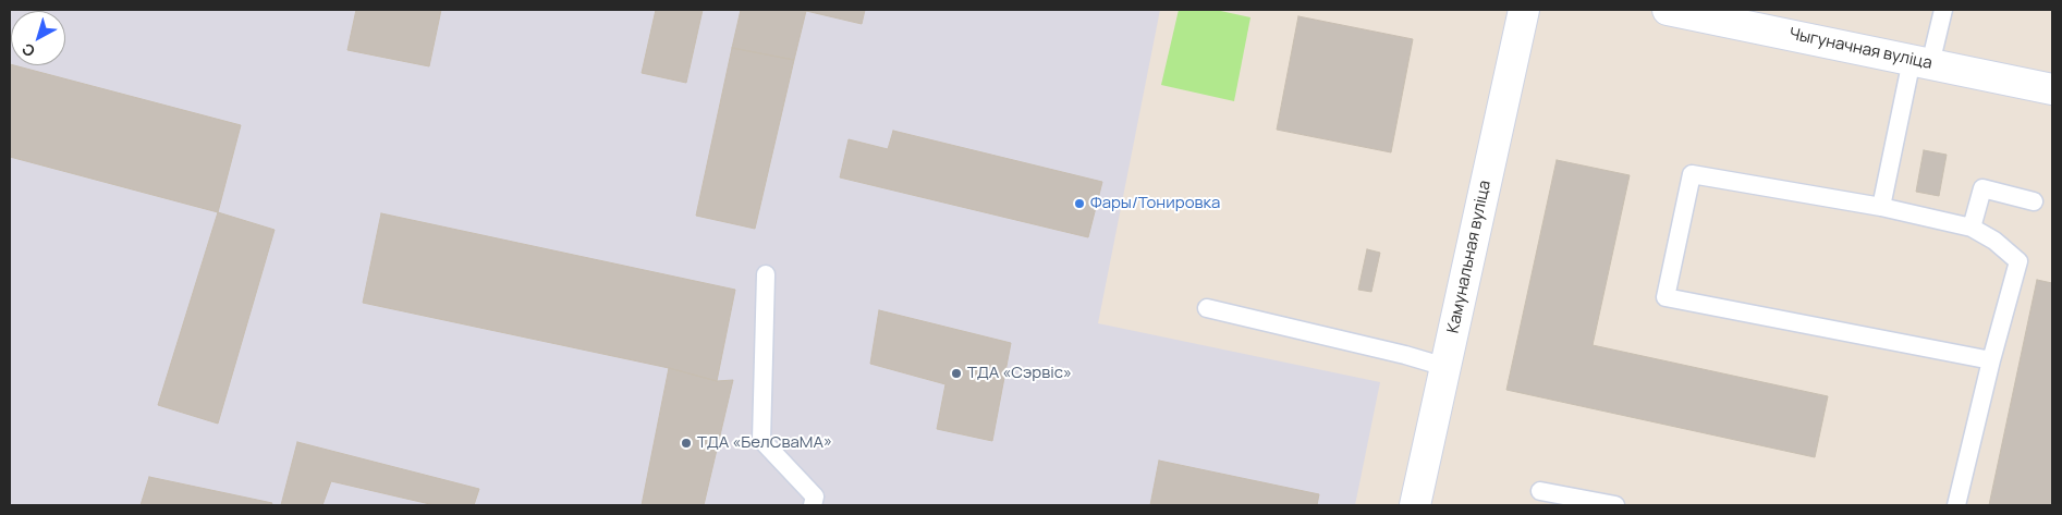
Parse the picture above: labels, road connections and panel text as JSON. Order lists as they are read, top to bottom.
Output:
{
  "streets": {
    "street": ["Чыгуначная вуліца", "Камунальная вуліца"]
  },
  "places": ["Фары/Тонировка", "ТДА «Сэрвіс»", "ТДА «БелСваМА»"],
  "north": "bottom left"
}
